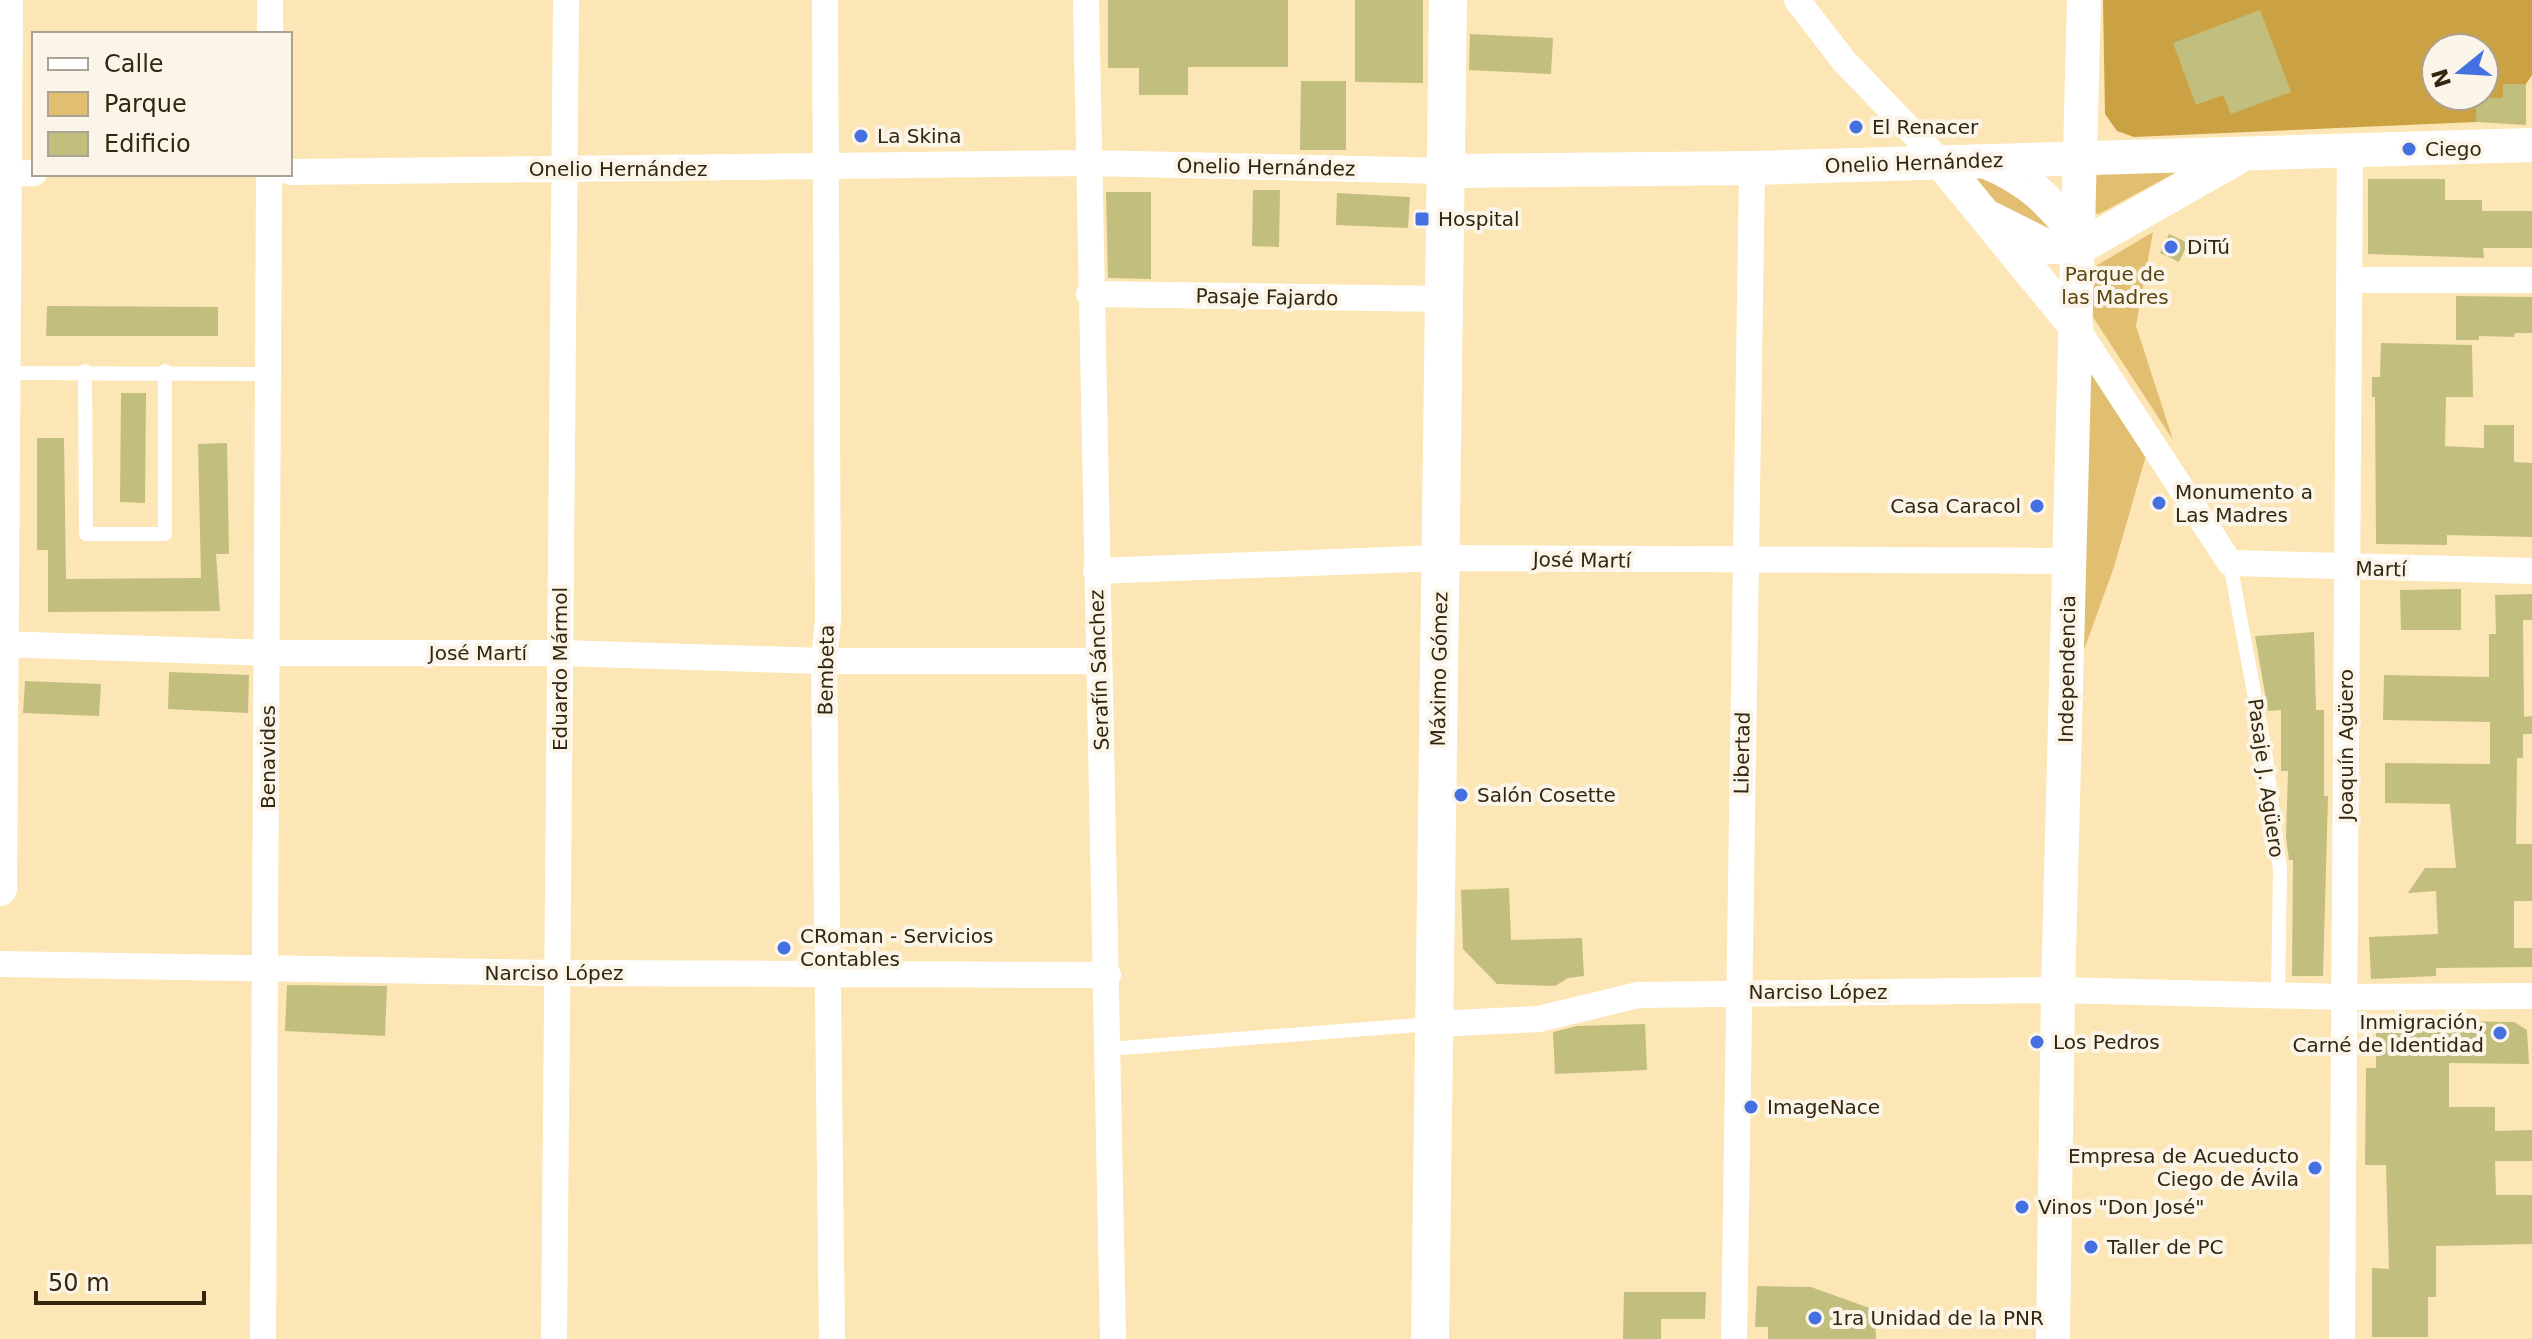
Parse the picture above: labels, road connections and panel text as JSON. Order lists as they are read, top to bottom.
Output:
{
  "streets": {
    "main road": ["Máximo Gómez"],
    "street": [
      "Onelio Hernández",
      "Pasaje Fajardo",
      "José Martí",
      "Martí",
      "Eduardo Mármol",
      "Independencia",
      "Bembeta",
      "Serafín Sánchez",
      "Joaquín Agüero",
      "Libertad",
      "Benavides",
      "Narciso López"
    ],
    "lane": ["Pasaje J. Agüero"]
  },
  "crossings": [
    ["Onelio Hernández", "Eduardo Mármol"],
    ["Onelio Hernández", "Máximo Gómez"],
    ["Onelio Hernández", "Independencia"],
    ["Onelio Hernández", "Bembeta"],
    ["Onelio Hernández", "Serafín Sánchez"],
    ["Onelio Hernández", "Joaquín Agüero"],
    ["Onelio Hernández", "Libertad"],
    ["Pasaje Fajardo", "Máximo Gómez"],
    ["Pasaje Fajardo", "Serafín Sánchez"],
    ["José Martí", "Eduardo Mármol"],
    ["José Martí", "Máximo Gómez"],
    ["José Martí", "Independencia"],
    ["José Martí", "Bembeta"],
    ["José Martí", "Serafín Sánchez"],
    ["José Martí", "Libertad"],
    ["José Martí", "Benavides"],
    ["Martí", "Joaquín Agüero"],
    ["Martí", "Pasaje J. Agüero"],
    ["Eduardo Mármol", "Narciso López"],
    ["Máximo Gómez", "Narciso López"],
    ["Independencia", "Narciso López"],
    ["Bembeta", "Narciso López"],
    ["Serafín Sánchez", "Narciso López"],
    ["Joaquín Agüero", "Narciso López"],
    ["Libertad", "Narciso López"],
    ["Benavides", "Narciso López"],
    ["Pasaje J. Agüero", "Narciso López"]
  ],
  "parks": ["Parque de las Madres"],
  "places": {
    "other": [
      "El Renacer",
      "La Skina",
      "Ciego",
      "DiTú",
      "Monumento a Las Madres",
      "Casa Caracol",
      "Salón Cosette",
      "CRoman - Servicios Contables",
      "Inmigración, Carné de Identidad",
      "Los Pedros",
      "ImageNace",
      "Empresa de Acueducto Ciego de Ávila",
      "Vinos \"Don José\"",
      "Taller de PC",
      "1ra Unidad de la PNR"
    ],
    "transit": ["Hospital"]
  },
  "legend": ["Calle", "Parque", "Edificio"],
  "scale_bar": "50 m",
  "north": "left"
}
